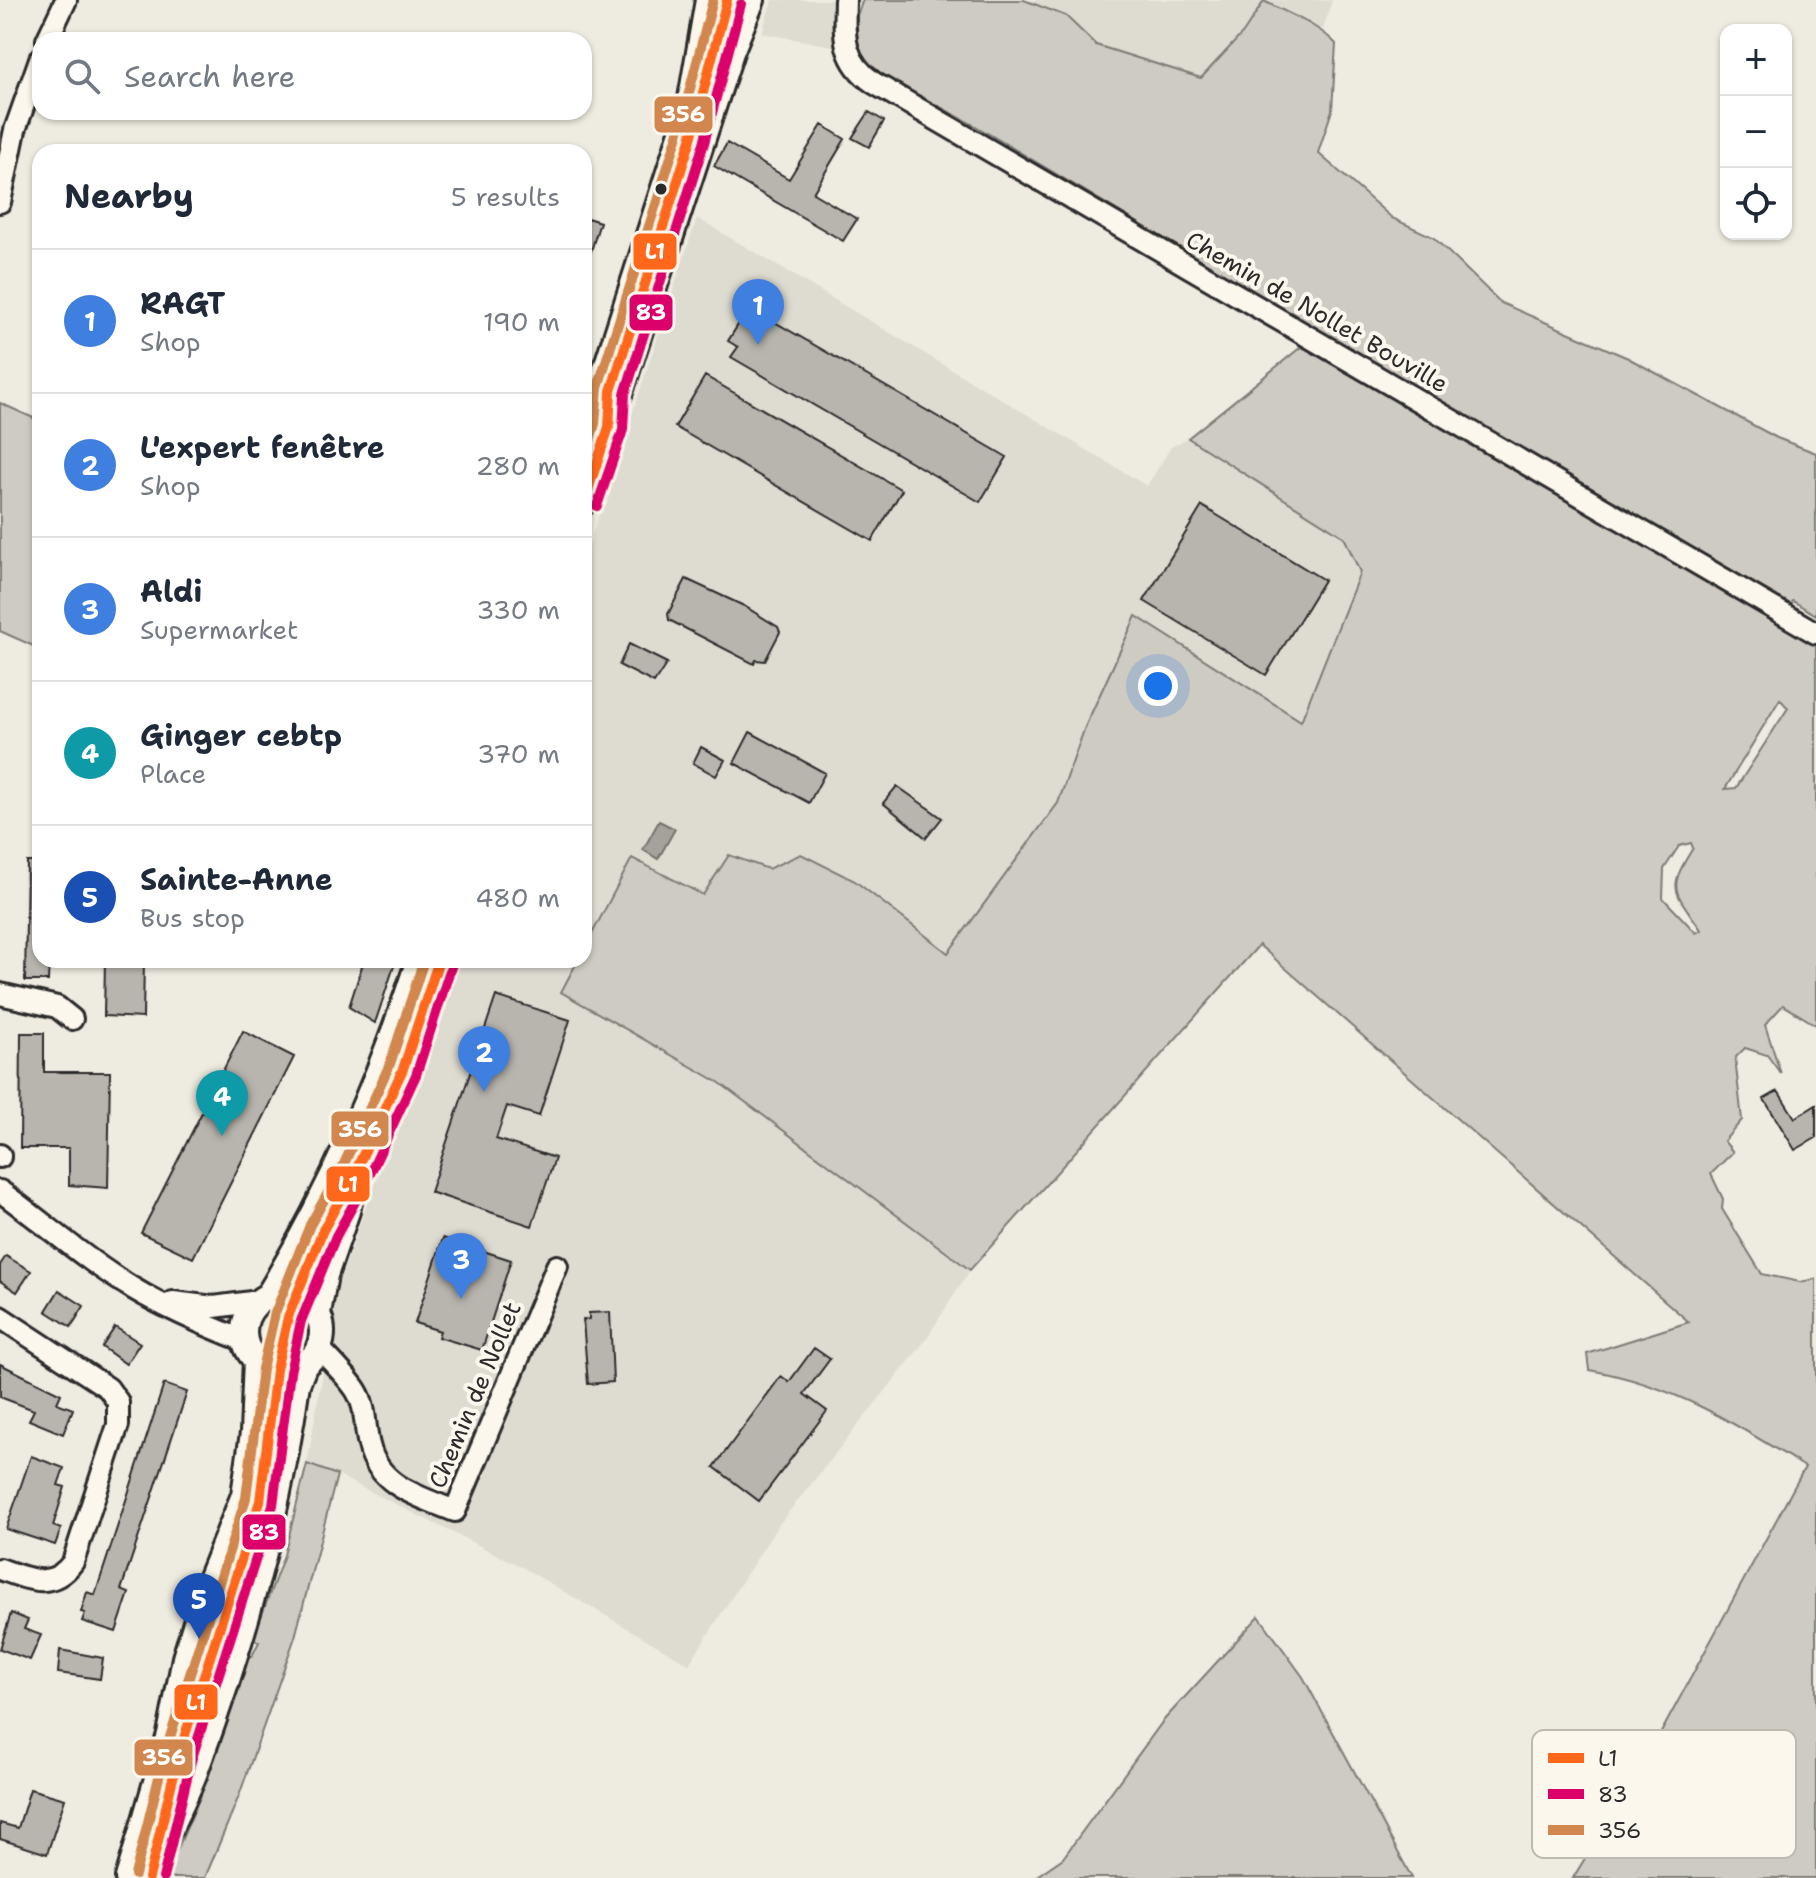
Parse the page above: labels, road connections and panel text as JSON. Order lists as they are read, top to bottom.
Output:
{
  "streets": {
    "street": ["Chemin de Nollet Bouville", "Chemin de Nollet"]
  },
  "lines": ["transit line L1", "transit line 356", "transit line 83"],
  "legend": ["L1", "83", "356"],
  "page": {
    "map_buttons": ["+", "−"],
    "search": "Search here",
    "heading": ["Nearby", "5 results"],
    "list": [
      {
        "mark": "1",
        "name": "RAGT",
        "note": "Shop",
        "value": "190 m"
      },
      {
        "mark": "2",
        "name": "L'expert fenêtre",
        "note": "Shop",
        "value": "280 m"
      },
      {
        "mark": "3",
        "name": "Aldi",
        "note": "Supermarket",
        "value": "330 m"
      },
      {
        "mark": "4",
        "name": "Ginger cebtp",
        "note": "Place",
        "value": "370 m"
      },
      {
        "mark": "5",
        "name": "Sainte-Anne",
        "note": "Bus stop",
        "value": "480 m"
      }
    ],
    "pins": [
      "1",
      "2",
      "4",
      "3",
      "5"
    ]
  }
}
